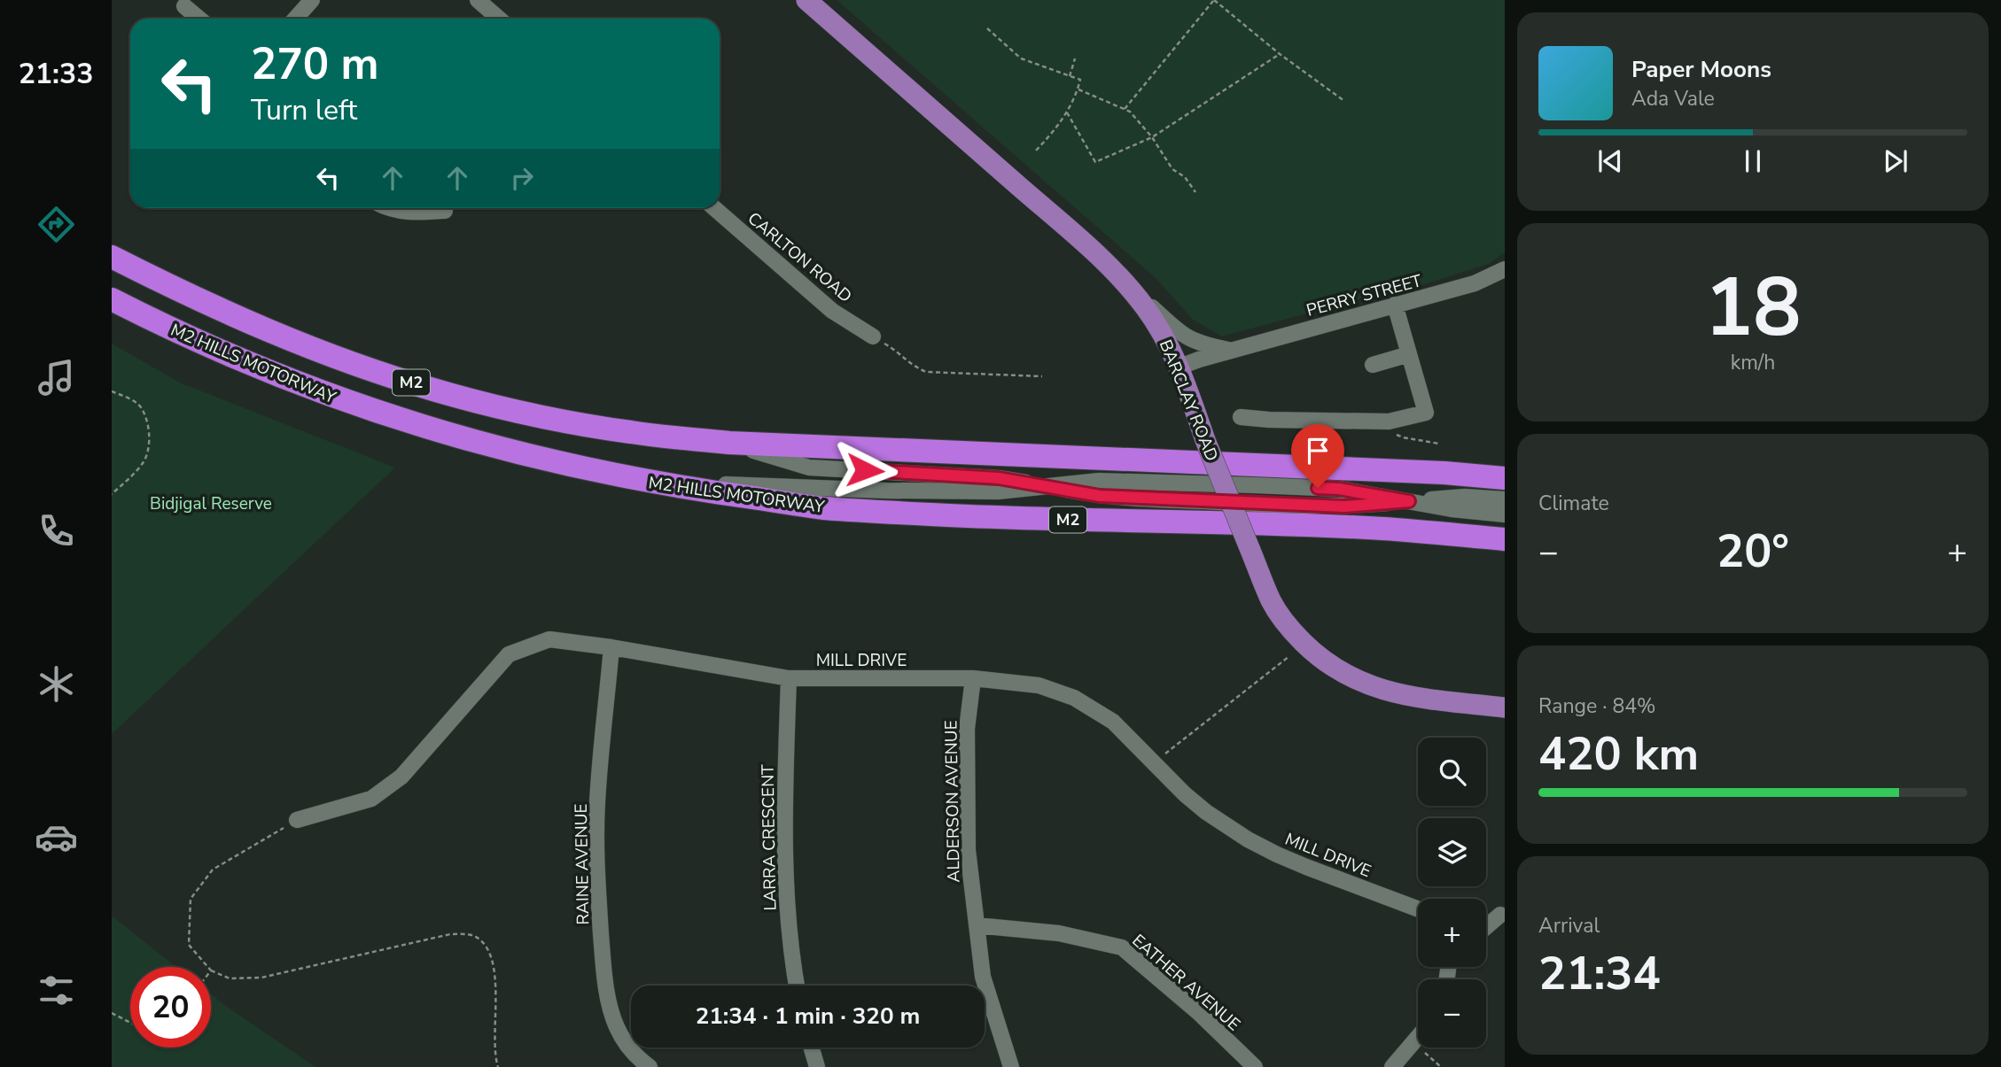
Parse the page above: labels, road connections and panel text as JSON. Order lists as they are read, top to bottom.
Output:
{
  "streets": {
    "highway": ["M2 HILLS MOTORWAY", "M2"],
    "main road": ["BARCLAY ROAD"],
    "street": [
      "CARLTON ROAD",
      "PERRY STREET",
      "MILL DRIVE",
      "ALDERSON AVENUE",
      "LARRA CRESCENT",
      "RAINE AVENUE",
      "EATHER AVENUE"
    ]
  },
  "crossings": [
    ["PERRY STREET", "BARCLAY ROAD"],
    ["M2 HILLS MOTORWAY", "M2"],
    ["MILL DRIVE", "ALDERSON AVENUE"],
    ["MILL DRIVE", "LARRA CRESCENT"],
    ["MILL DRIVE", "RAINE AVENUE"],
    ["ALDERSON AVENUE", "EATHER AVENUE"]
  ],
  "parks": ["Bidjigal Reserve"],
  "page": {
    "tabs": "21:33",
    "turn": ["270 m", "Turn left"],
    "song": ["Paper Moons", "Ada Vale"],
    "tile": [
      ["18", "km/h"],
      "Climate",
      ["Range · 84%", "420 km"],
      ["Arrival", "21:34"]
    ],
    "heat": ["−", "20°", "+"],
    "map_buttons": ["+", "−"],
    "limit": "20",
    "trip": "21:34 · 1 min · 320 m"
  }
}
